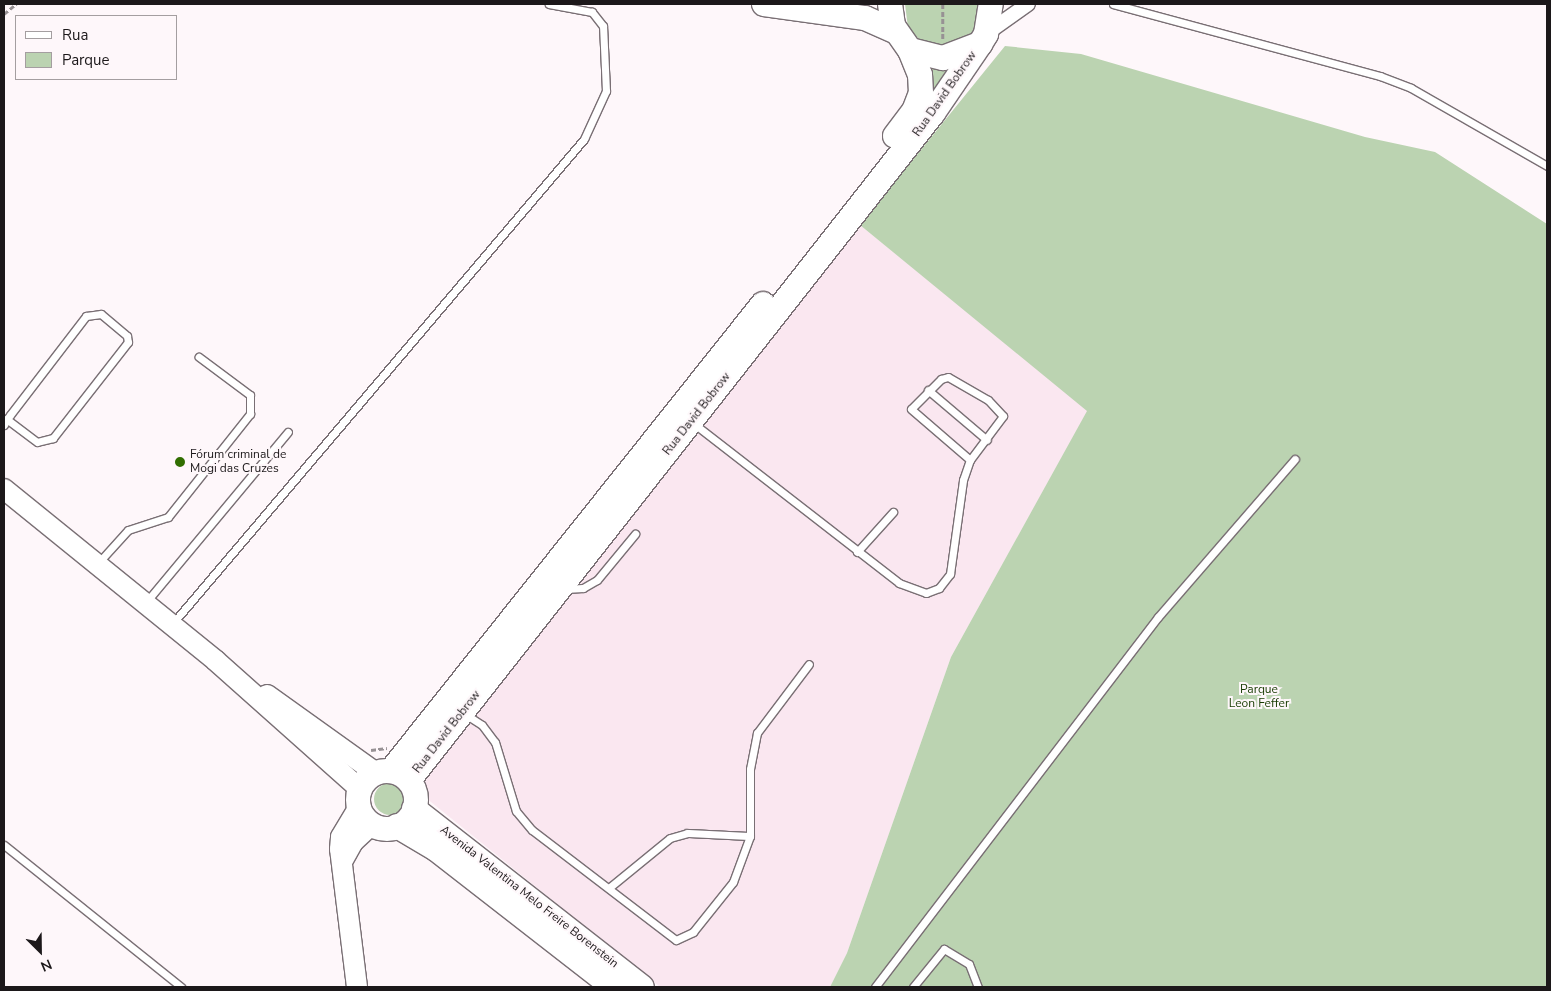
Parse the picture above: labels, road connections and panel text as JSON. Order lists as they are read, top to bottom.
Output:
{
  "streets": {
    "highway": ["Rua David Bobrow", "Avenida Valentina Melo Freire Borenstein"]
  },
  "parks": ["Parque Leon Feffer"],
  "places": ["Fórum criminal de Mogi das Cruzes"],
  "legend": ["Rua", "Parque"],
  "north": "bottom right"
}
